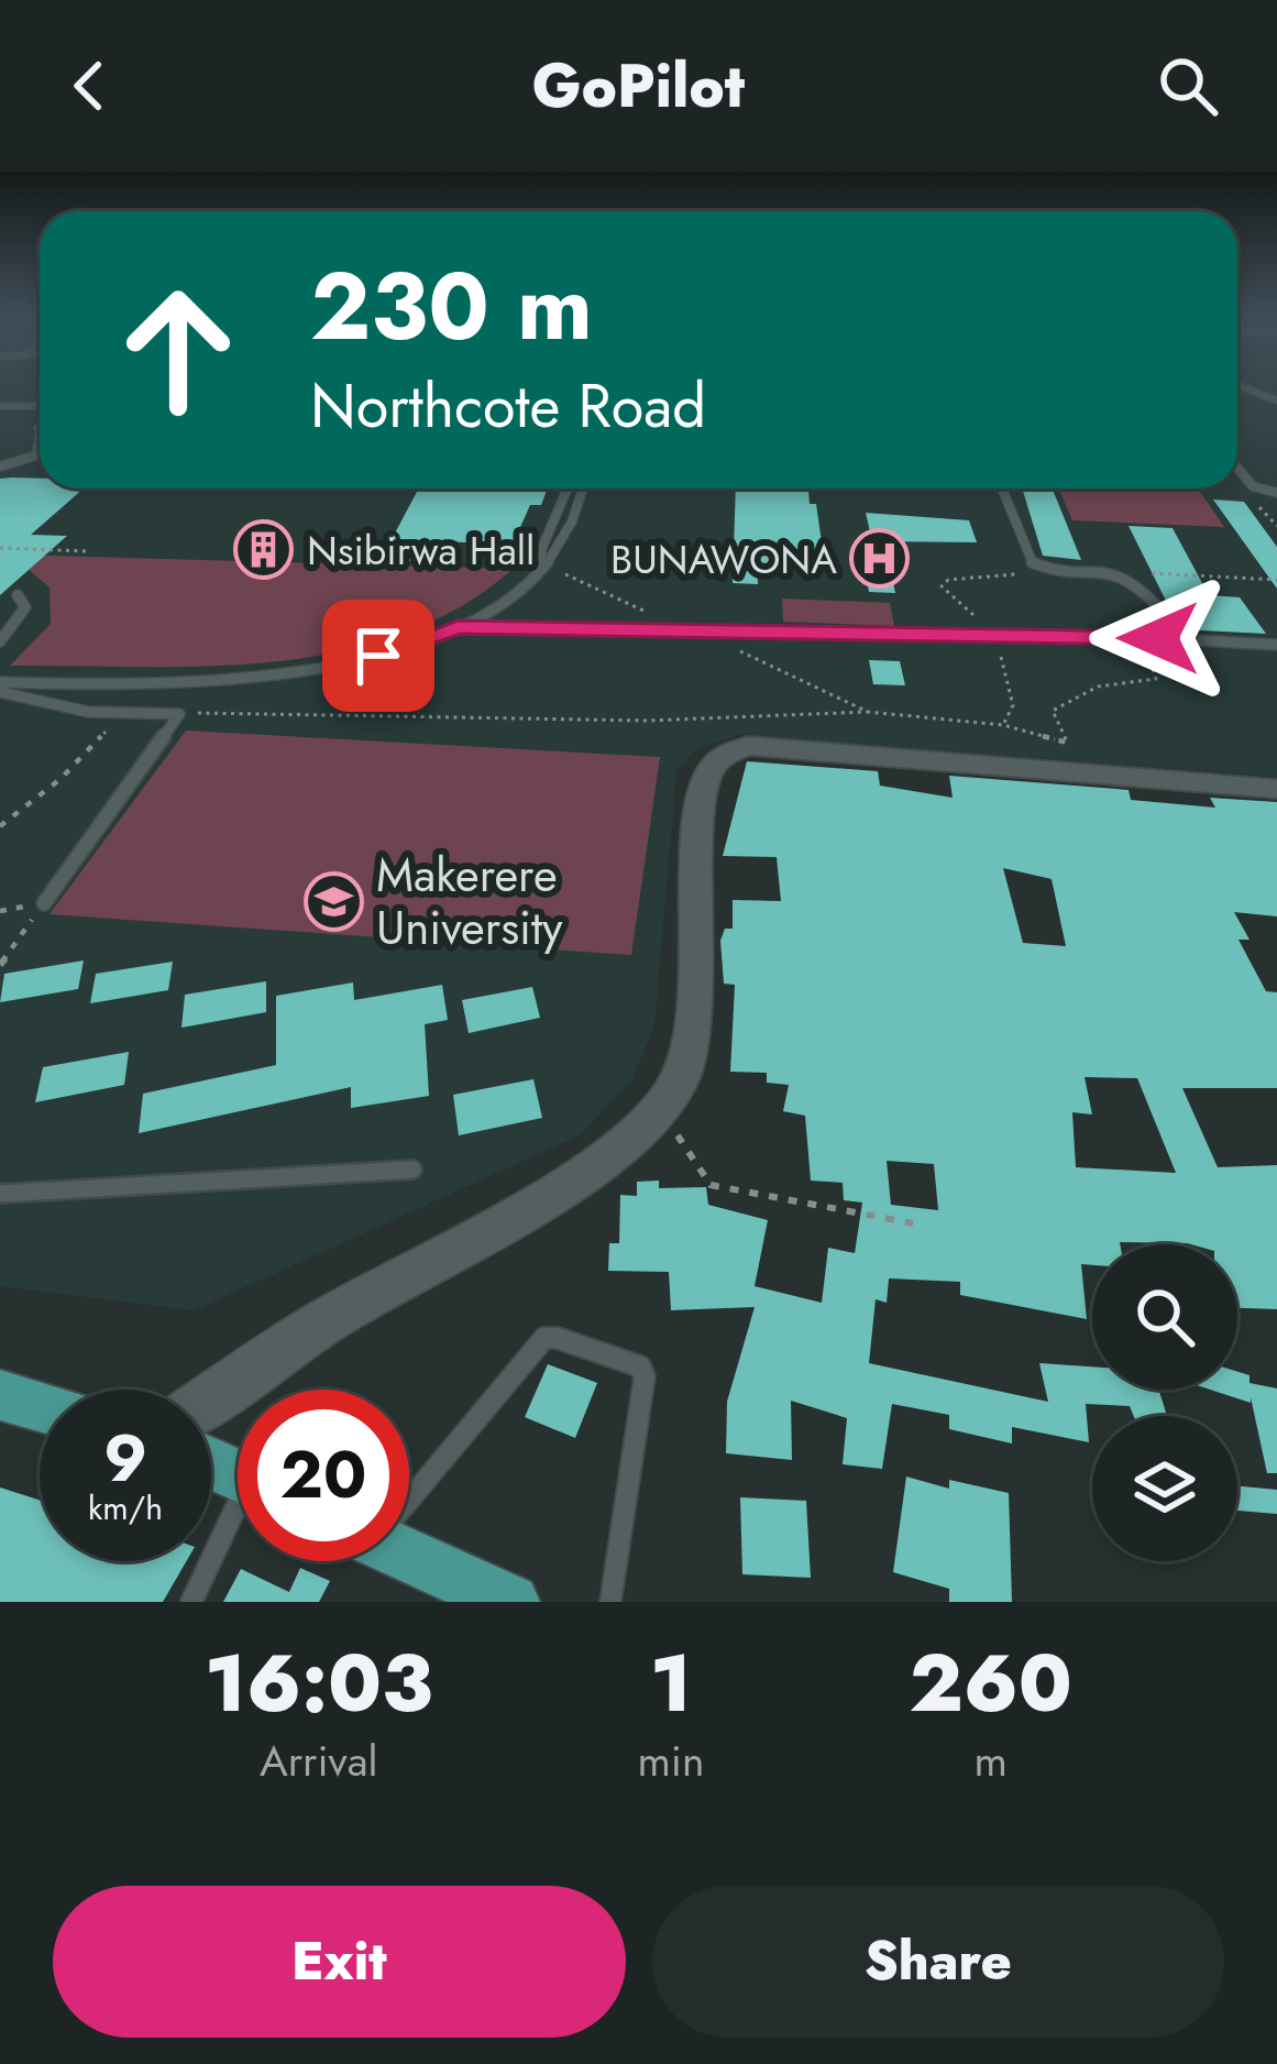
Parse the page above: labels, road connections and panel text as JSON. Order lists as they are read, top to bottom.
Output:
{
  "places": {
    "building": ["Nsibirwa Hall"],
    "hospital": ["BUNAWONA"],
    "school or university": ["Makerere University"]
  },
  "page": {
    "header": "GoPilot",
    "turn": ["230 m", "Northcote Road"],
    "speed": "9 km/h",
    "limit": "20",
    "eta": [
      "16:03",
      "Arrival",
      "1",
      "min",
      "260",
      "m"
    ],
    "buttons": ["Exit", "Share"]
  }
}
